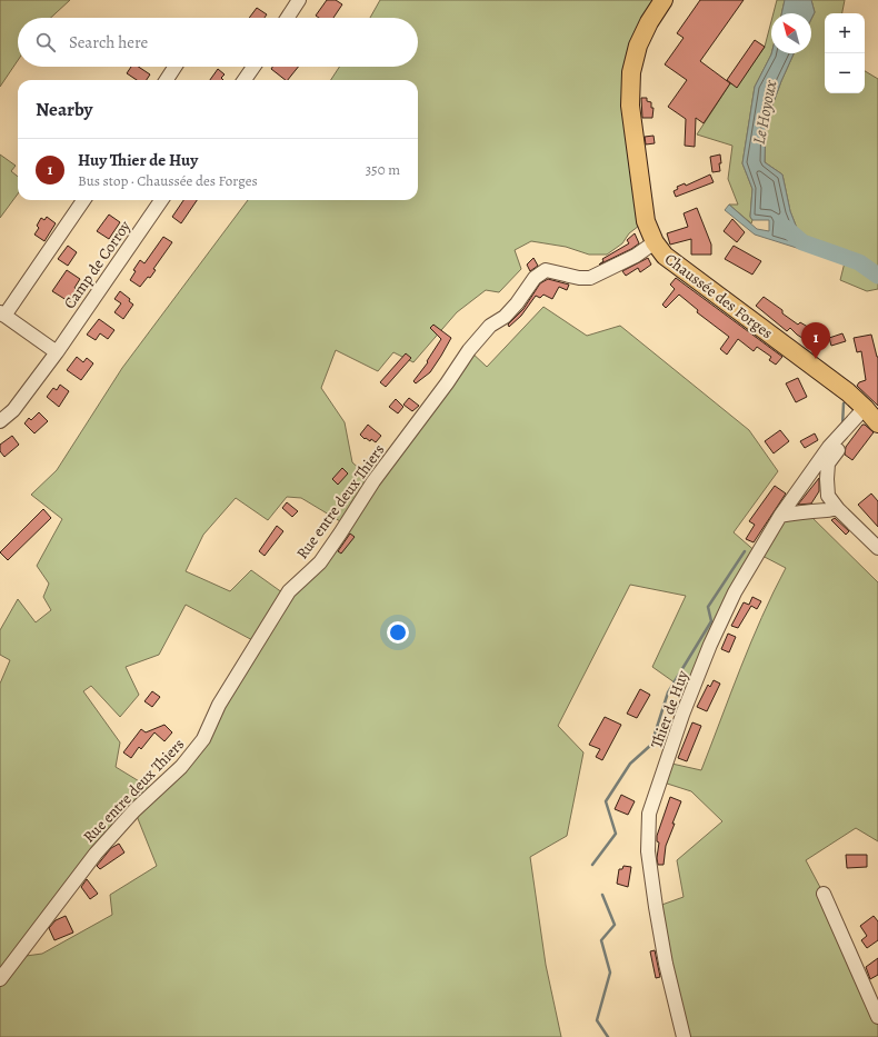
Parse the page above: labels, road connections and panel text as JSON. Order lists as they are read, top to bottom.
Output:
{
  "streets": {
    "main road": ["Chaussée des Forges"],
    "street": ["Camp de Corroy", "Rue entre deux Thiers", "Thier de Huy"]
  },
  "crossings": [
    ["Chaussée des Forges", "Rue entre deux Thiers"],
    ["Chaussée des Forges", "Thier de Huy"]
  ],
  "water": ["Le Hoyoux"],
  "north": "top left",
  "page": {
    "map_buttons": ["+", "−"],
    "search": "Search here",
    "heading": "Nearby",
    "list": [
      {
        "mark": "1",
        "name": "Huy Thier de Huy",
        "note": "Bus stop · Chaussée des Forges",
        "value": "350 m"
      }
    ],
    "pins": "1"
  }
}
